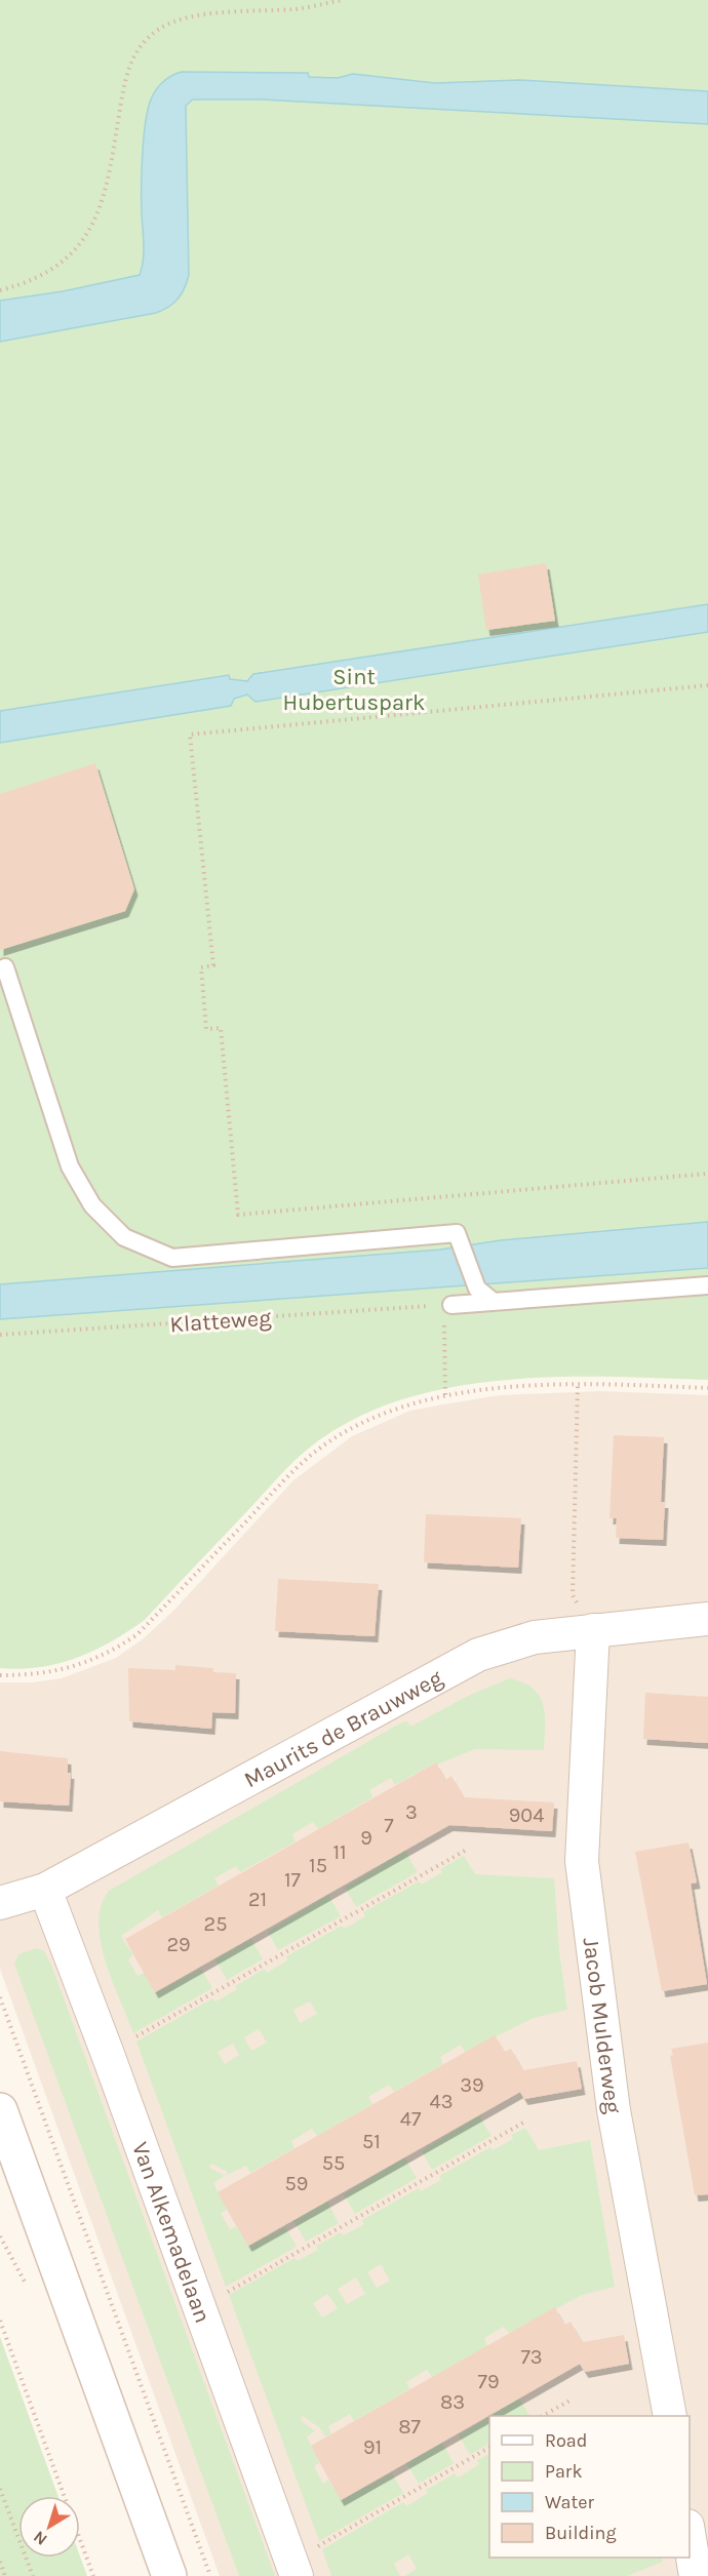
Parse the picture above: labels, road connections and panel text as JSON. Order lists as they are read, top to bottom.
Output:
{
  "streets": {
    "street": ["Maurits de Brauwweg", "Jacob Mulderweg", "Van Alkemadelaan"],
    "path": ["Klatteweg"]
  },
  "crossings": [
    ["Maurits de Brauwweg", "Jacob Mulderweg"],
    ["Maurits de Brauwweg", "Van Alkemadelaan"]
  ],
  "parks": ["Sint Hubertuspark"],
  "house_numbers": [
    "3",
    "904",
    "7",
    "9",
    "11",
    "15",
    "17",
    "21",
    "25",
    "29",
    "39",
    "43",
    "47",
    "51",
    "55",
    "59",
    "73",
    "79",
    "83",
    "87",
    "91"
  ],
  "legend": [
    "Road",
    "Park",
    "Water",
    "Building"
  ],
  "north": "bottom left"
}
